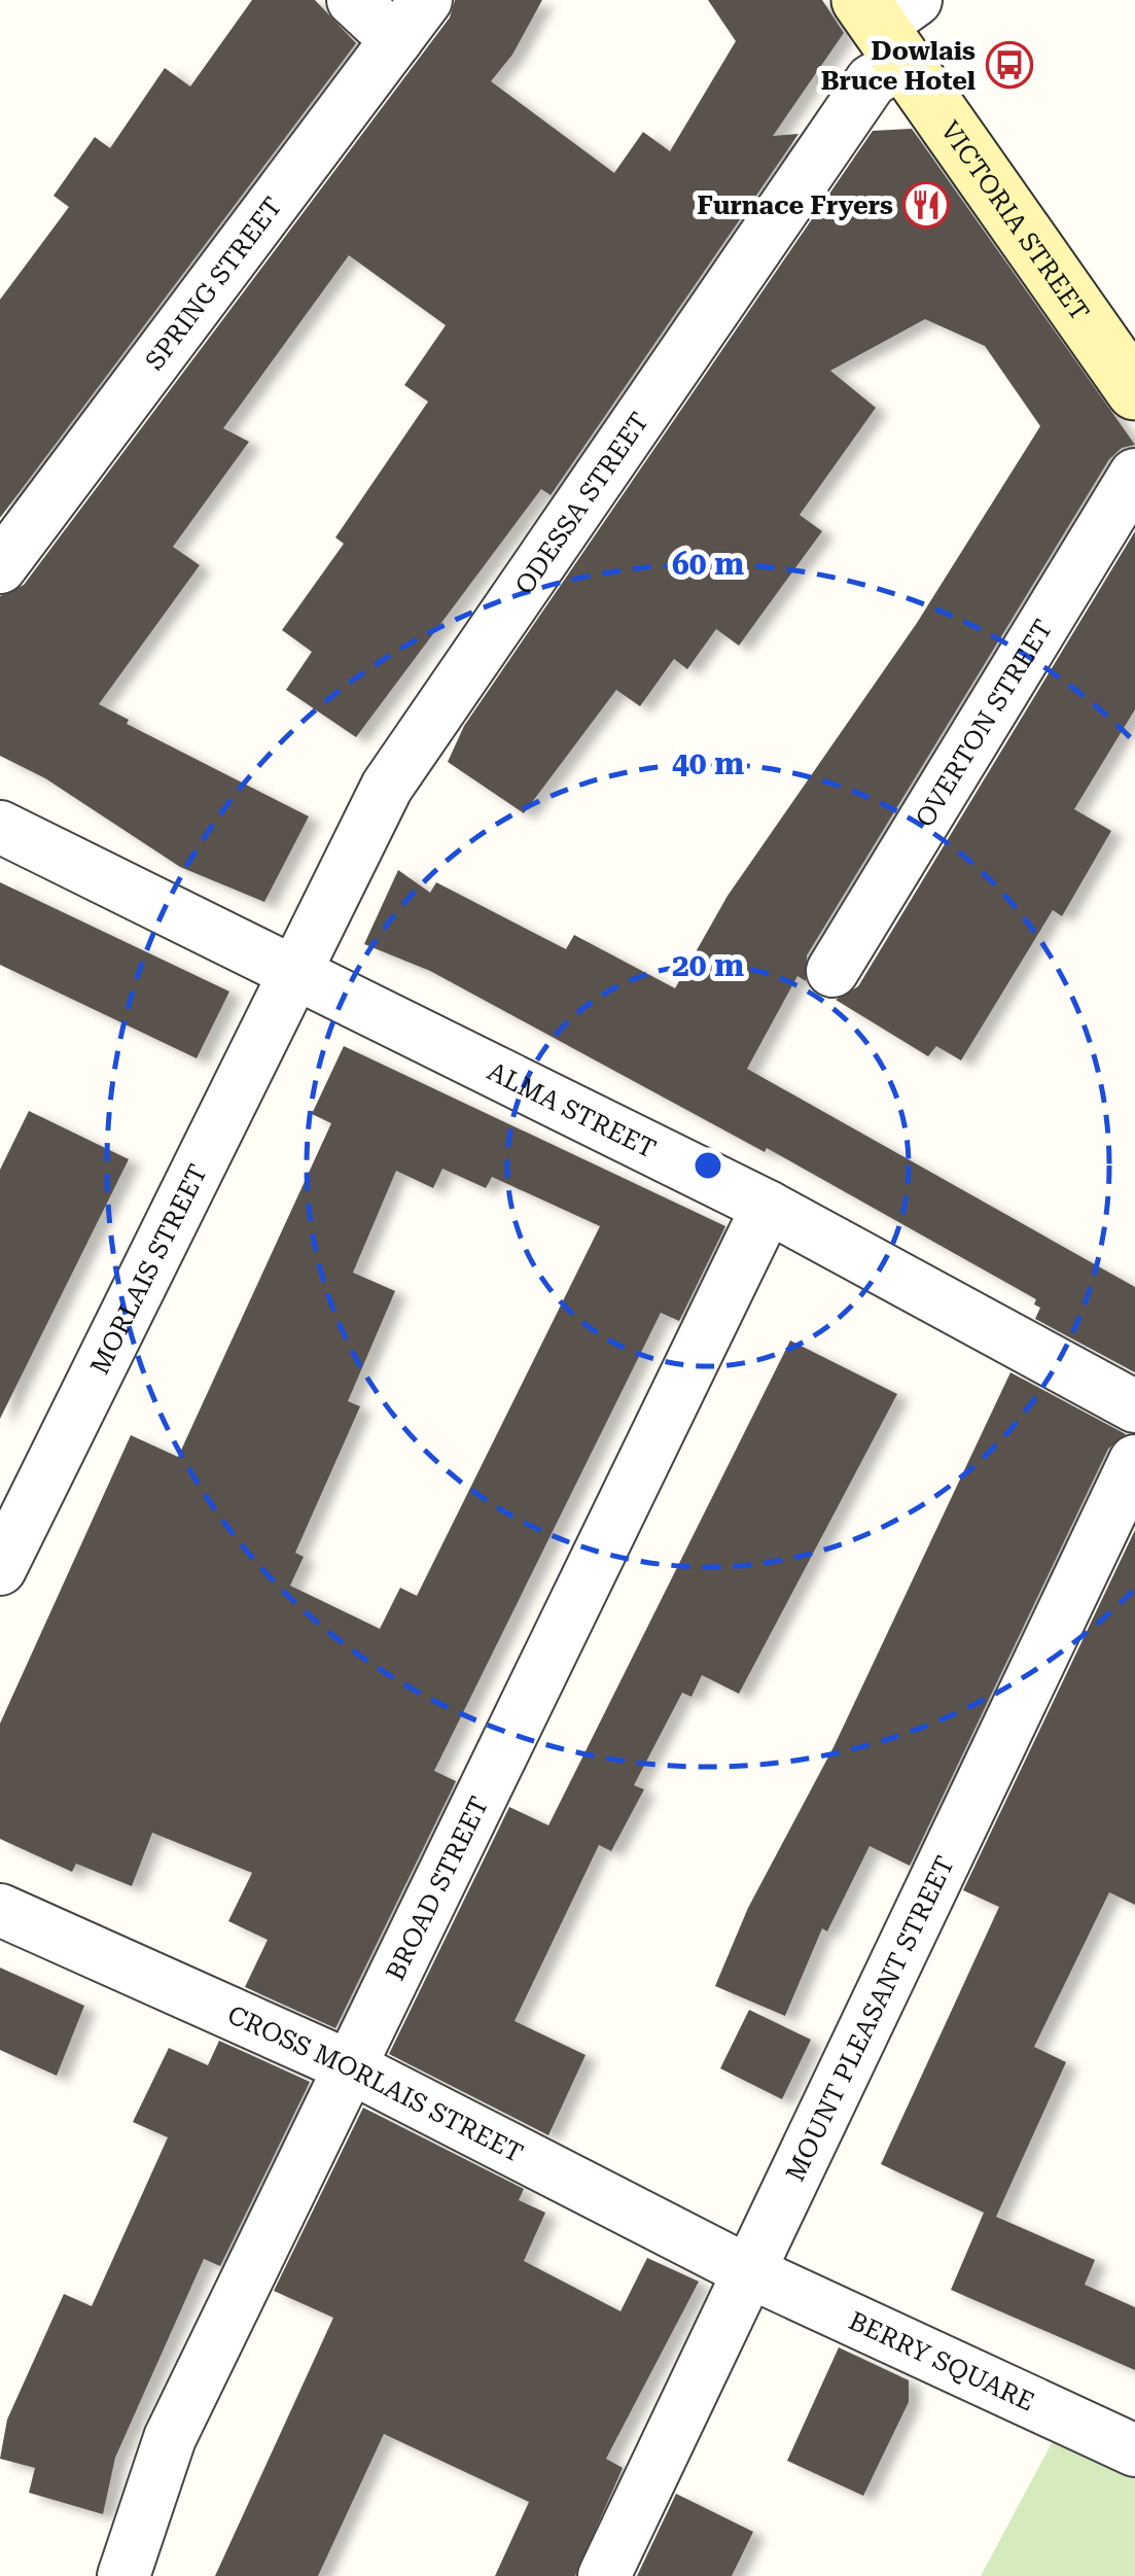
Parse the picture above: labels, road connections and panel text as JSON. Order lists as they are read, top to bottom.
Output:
{
  "streets": {
    "street": [
      "VICTORIA STREET",
      "SPRING STREET",
      "ODESSA STREET",
      "OVERTON STREET",
      "ALMA STREET",
      "MORLAIS STREET",
      "BROAD STREET",
      "MOUNT PLEASANT STREET",
      "CROSS MORLAIS STREET",
      "BERRY SQUARE"
    ]
  },
  "crossings": [
    ["VICTORIA STREET", "ODESSA STREET"],
    ["ODESSA STREET", "ALMA STREET"],
    ["ODESSA STREET", "MORLAIS STREET"],
    ["ALMA STREET", "MORLAIS STREET"],
    ["ALMA STREET", "BROAD STREET"],
    ["BROAD STREET", "CROSS MORLAIS STREET"],
    ["MOUNT PLEASANT STREET", "CROSS MORLAIS STREET"],
    ["MOUNT PLEASANT STREET", "BERRY SQUARE"],
    ["CROSS MORLAIS STREET", "BERRY SQUARE"]
  ],
  "places": {
    "bus stop": ["Dowlais Bruce Hotel"],
    "restaurant": ["Furnace Fryers"]
  },
  "rings": ["60 m", "40 m", "20 m"]
}
